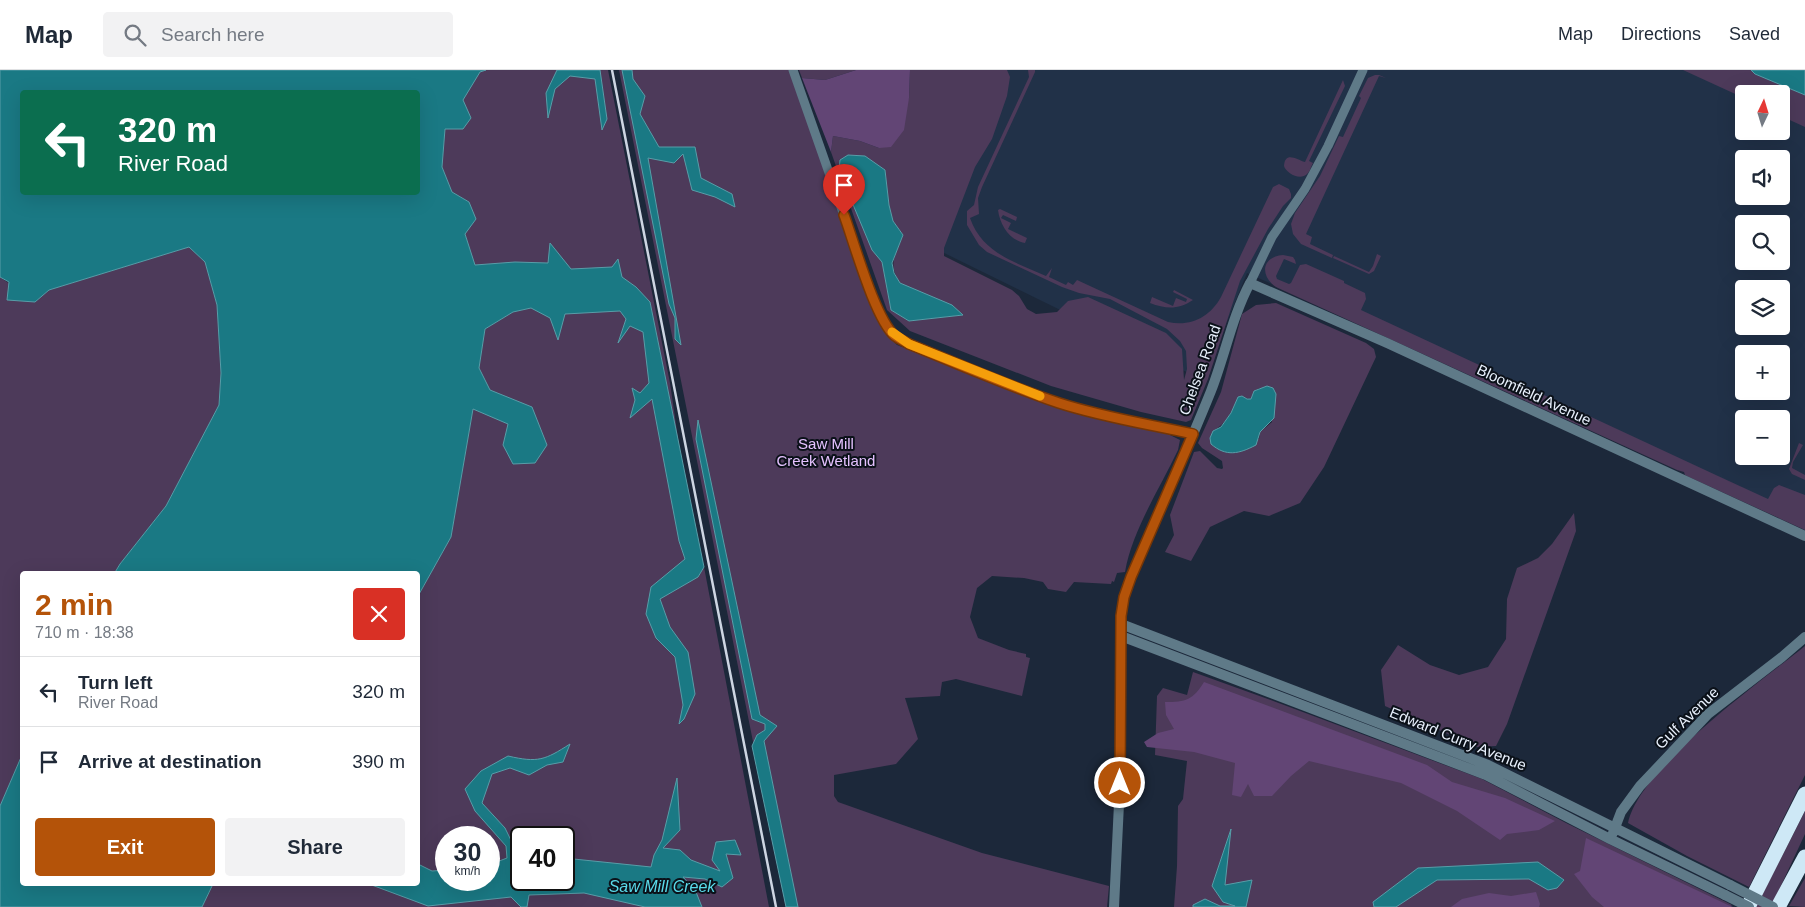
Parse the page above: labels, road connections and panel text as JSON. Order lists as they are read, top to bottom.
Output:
{
  "streets": {
    "street": [
      "Chelsea Road",
      "Bloomfield Avenue",
      "Gulf Avenue",
      "Edward Curry Avenue"
    ]
  },
  "crossings": [
    ["Chelsea Road", "Bloomfield Avenue"],
    ["Chelsea Road", "Edward Curry Avenue"],
    ["Gulf Avenue", "Edward Curry Avenue"]
  ],
  "water": ["Saw Mill Creek"],
  "parks": ["Saw Mill Creek Wetland"],
  "north": "top",
  "page": {
    "header": "Map",
    "search": "Search here",
    "nav": ["Map", "Directions", "Saved"],
    "map_buttons": ["+", "−"],
    "turn": ["320 m", "River Road"],
    "heading": ["2 min", "710 m · 18:38"],
    "list": [
      {
        "name": "Turn left",
        "note": "River Road",
        "value": "320 m"
      },
      {
        "name": "Arrive at destination",
        "value": "390 m"
      }
    ],
    "buttons": ["Exit", "Share"],
    "speed": "30 km/h",
    "limit": "40"
  }
}
